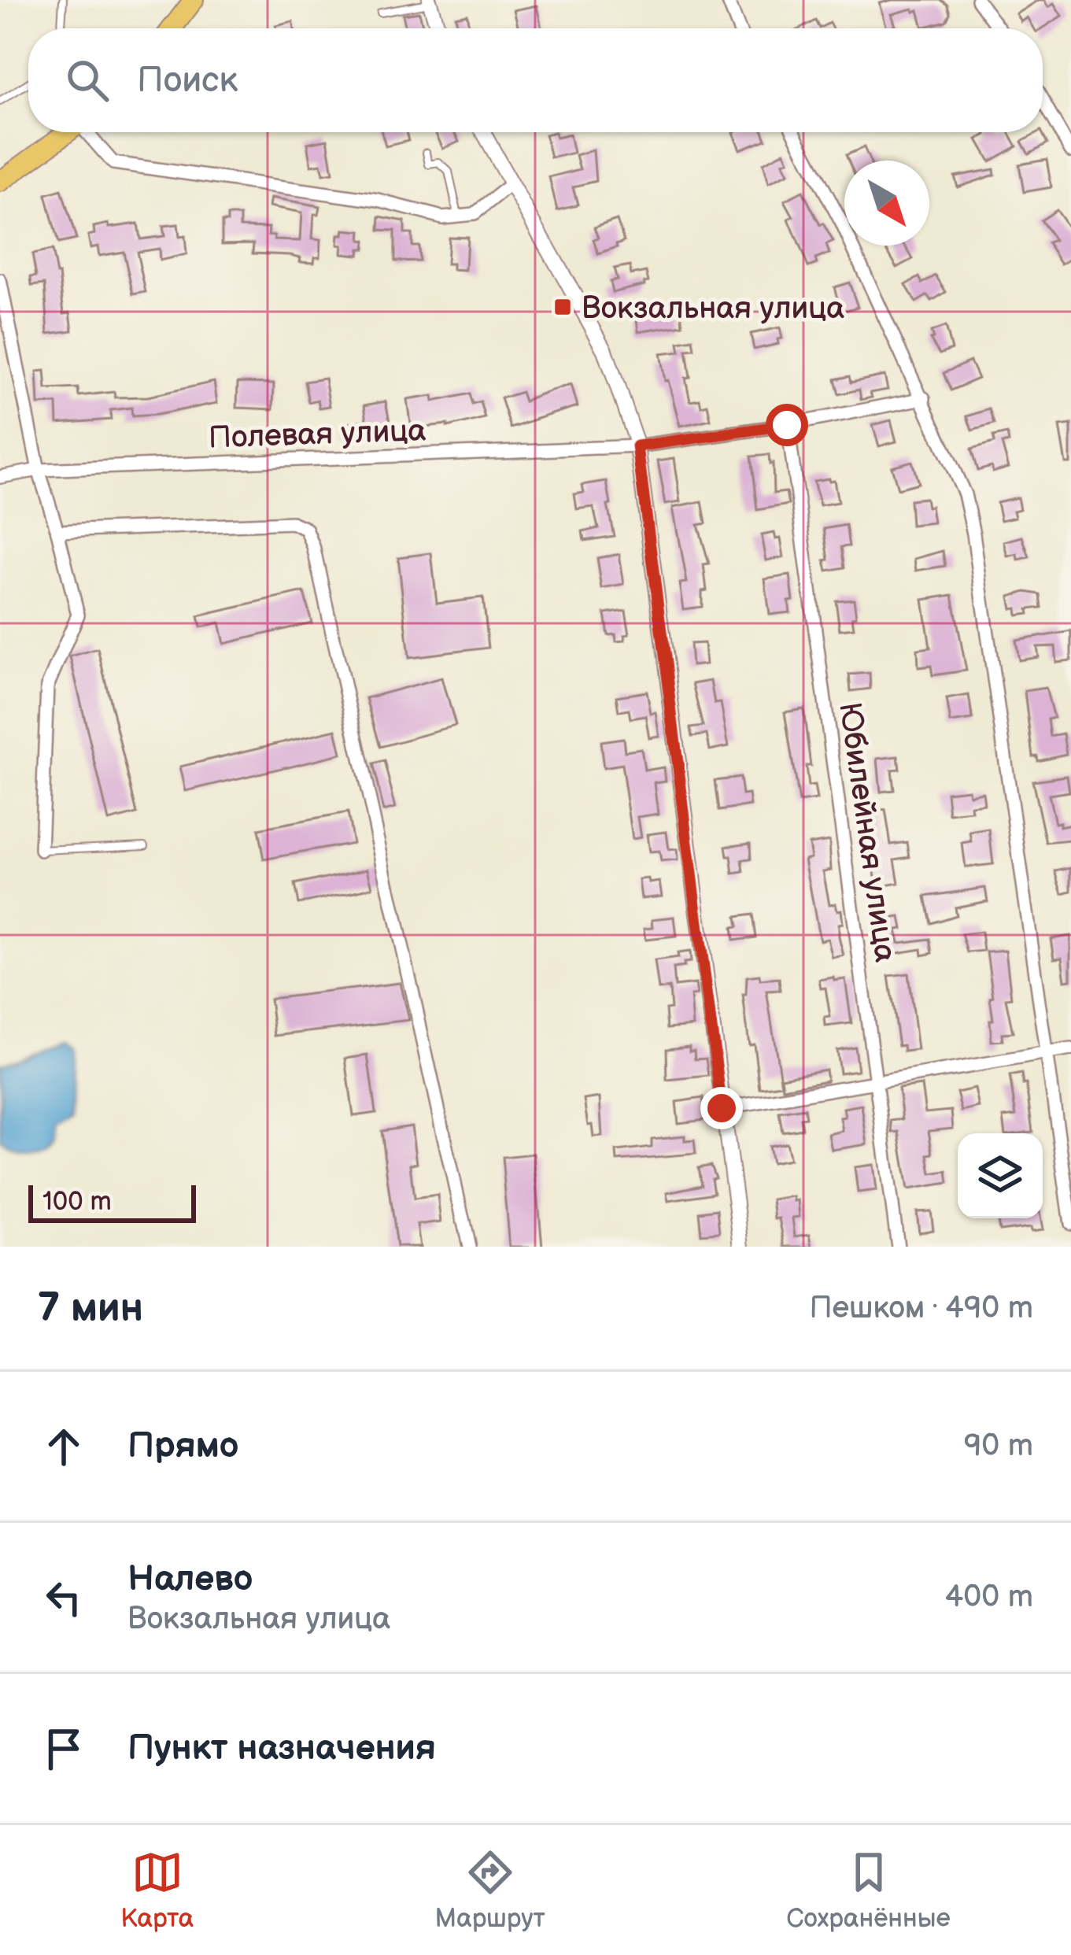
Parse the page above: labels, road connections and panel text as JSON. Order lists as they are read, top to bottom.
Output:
{
  "streets": {
    "street": ["Полевая улица", "Юбилейная улица"]
  },
  "crossings": [
    ["Полевая улица", "Юбилейная улица"]
  ],
  "places": {
    "transit": ["Вокзальная улица"]
  },
  "scale_bar": "100 m",
  "north": "bottom right",
  "page": {
    "search": "Поиск",
    "scale": "100 m",
    "heading": ["7 мин", "Пешком · 490 m"],
    "list": [
      ["Прямо", "90 m"],
      ["Налево", "Вокзальная улица", "400 m"],
      "Пункт назначения"
    ],
    "nav": ["Карта", "Маршрут", "Сохранённые"]
  }
}
